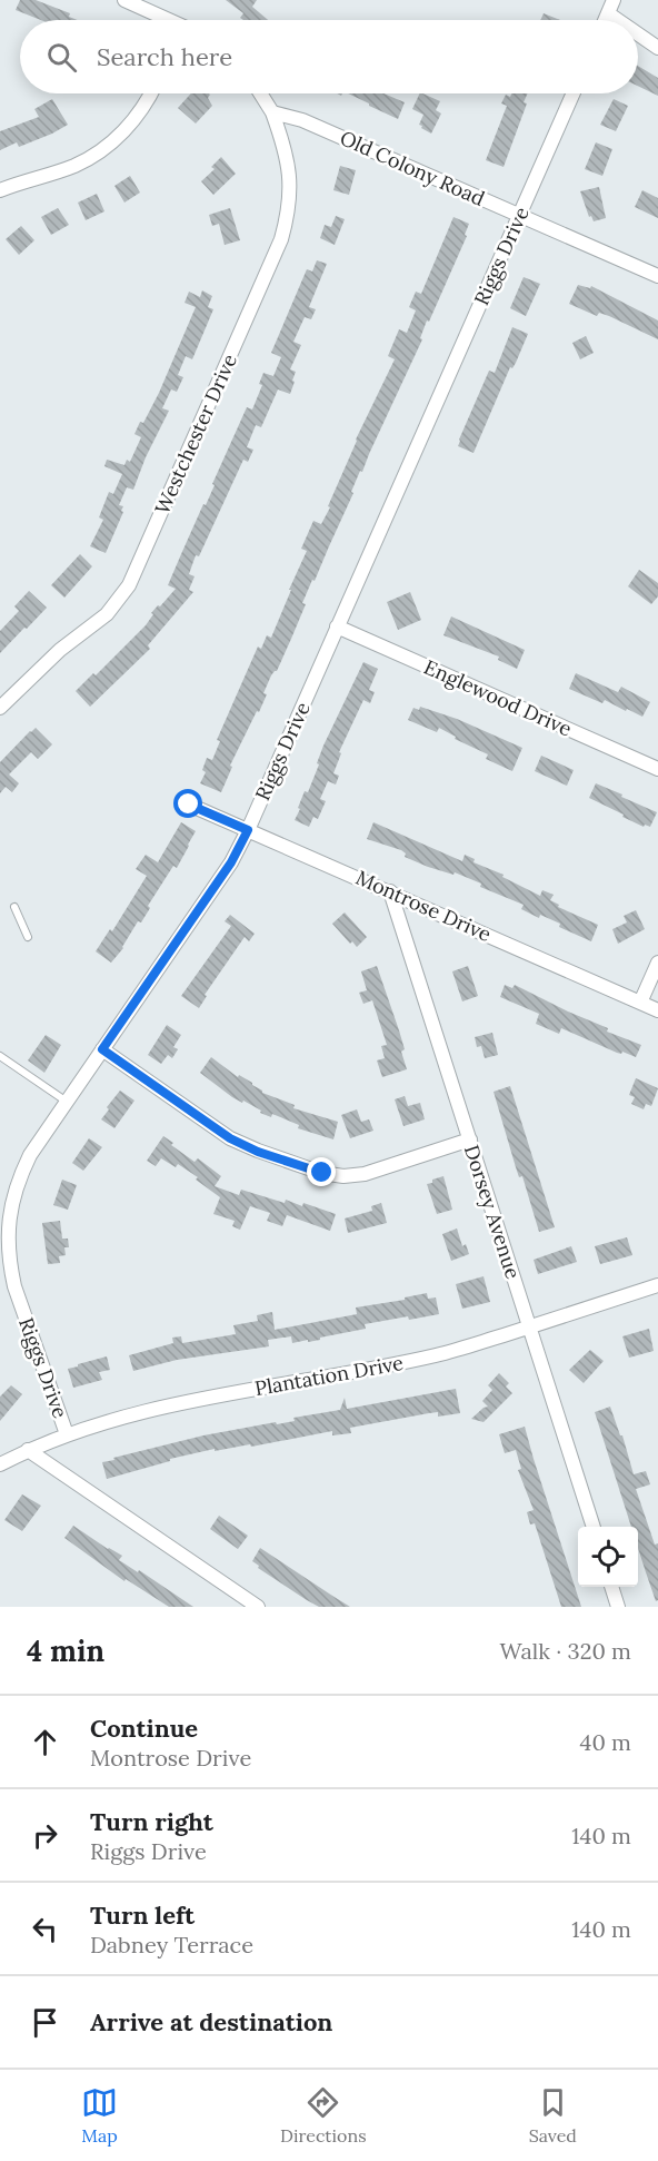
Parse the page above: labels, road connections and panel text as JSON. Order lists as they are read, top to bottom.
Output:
{
  "streets": {
    "street": [
      "Old Colony Road",
      "Riggs Drive",
      "Westchester Drive",
      "Englewood Drive",
      "Montrose Drive",
      "Dorsey Avenue",
      "Plantation Drive"
    ]
  },
  "crossings": [
    ["Old Colony Road", "Riggs Drive"],
    ["Old Colony Road", "Westchester Drive"],
    ["Riggs Drive", "Englewood Drive"],
    ["Riggs Drive", "Montrose Drive"],
    ["Riggs Drive", "Plantation Drive"],
    ["Montrose Drive", "Dorsey Avenue"],
    ["Dorsey Avenue", "Plantation Drive"]
  ],
  "page": {
    "search": "Search here",
    "heading": ["4 min", "Walk · 320 m"],
    "list": [
      ["Continue", "Montrose Drive", "40 m"],
      ["Turn right", "Riggs Drive", "140 m"],
      ["Turn left", "Dabney Terrace", "140 m"],
      "Arrive at destination"
    ],
    "nav": ["Map", "Directions", "Saved"]
  }
}
